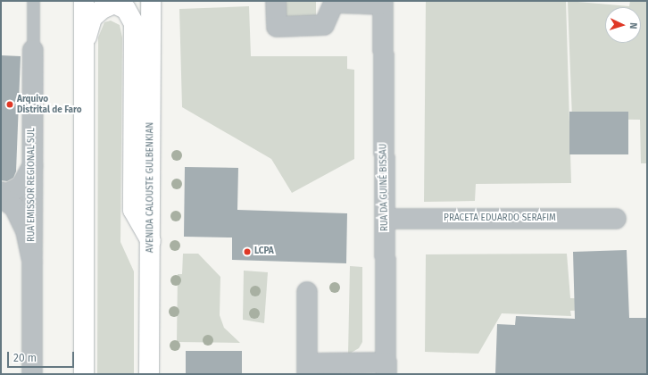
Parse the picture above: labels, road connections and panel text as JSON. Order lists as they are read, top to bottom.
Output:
{
  "streets": {
    "main road": ["AVENIDA CALOUSTE GULBENKIAN"],
    "street": ["RUA EMISSOR REGIONAL SUL", "RUA DA GUINÉ BISSAU", "PRACETA EDUARDO SERAFIM"]
  },
  "crossings": [
    ["RUA DA GUINÉ BISSAU", "PRACETA EDUARDO SERAFIM"]
  ],
  "places": ["Arquivo Distrital de Faro", "LCPA"],
  "scale_bar": "20 m",
  "north": "right"
}
